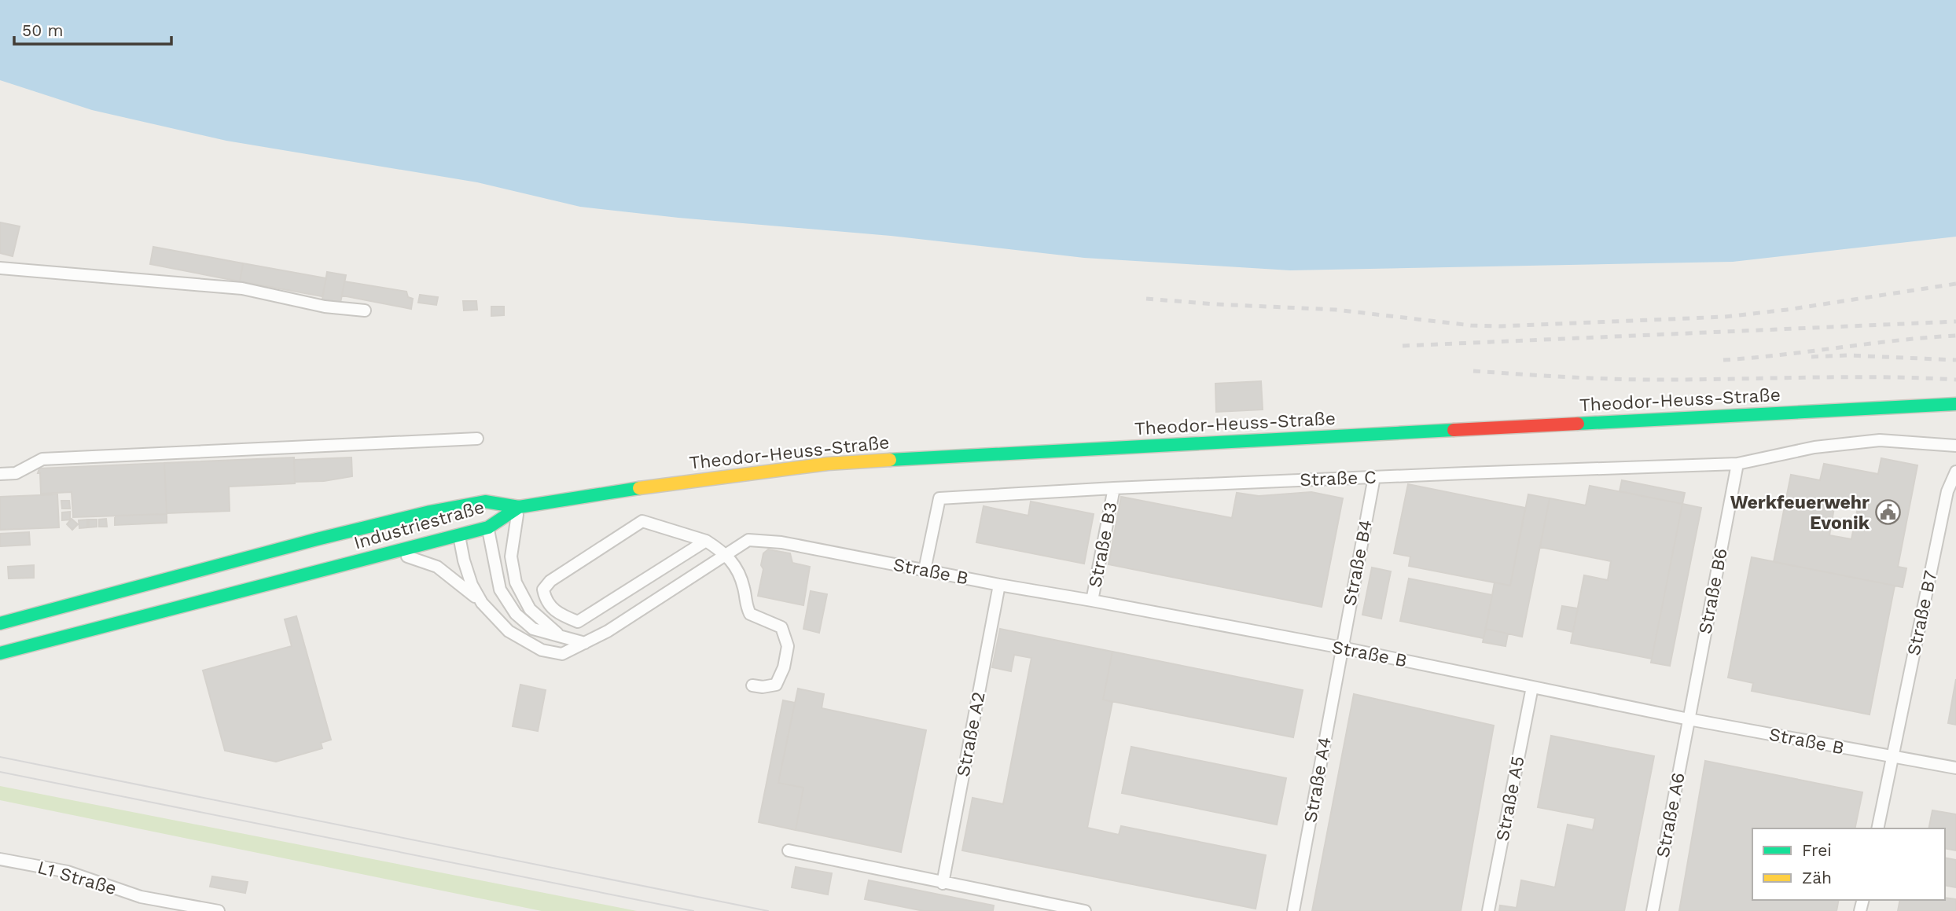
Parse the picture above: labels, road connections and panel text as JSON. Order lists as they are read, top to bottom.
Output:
{
  "streets": {
    "main road": ["Theodor-Heuss-Straße", "Industriestraße"],
    "lane": [
      "Straße C",
      "Straße B3",
      "Straße B4",
      "Straße B",
      "Straße B6",
      "Straße B7",
      "Straße A2",
      "Straße A4",
      "Straße A5",
      "Straße A6",
      "L1 Straße"
    ]
  },
  "crossings": [
    ["Theodor-Heuss-Straße", "Industriestraße"],
    ["Straße C", "Straße B3"],
    ["Straße C", "Straße B4"],
    ["Straße C", "Straße B"],
    ["Straße C", "Straße B6"],
    ["Straße B3", "Straße B"],
    ["Straße B4", "Straße B"],
    ["Straße B4", "Straße A4"],
    ["Straße B", "Straße B6"],
    ["Straße B", "Straße B7"],
    ["Straße B", "Straße A2"],
    ["Straße B", "Straße A4"],
    ["Straße B", "Straße A5"],
    ["Straße B", "Straße A6"],
    ["Straße B6", "Straße A6"]
  ],
  "places": {
    "public building": ["Werkfeuerwehr Evonik"]
  },
  "legend": ["Frei", "Zäh"],
  "scale_bar": "50 m"
}
